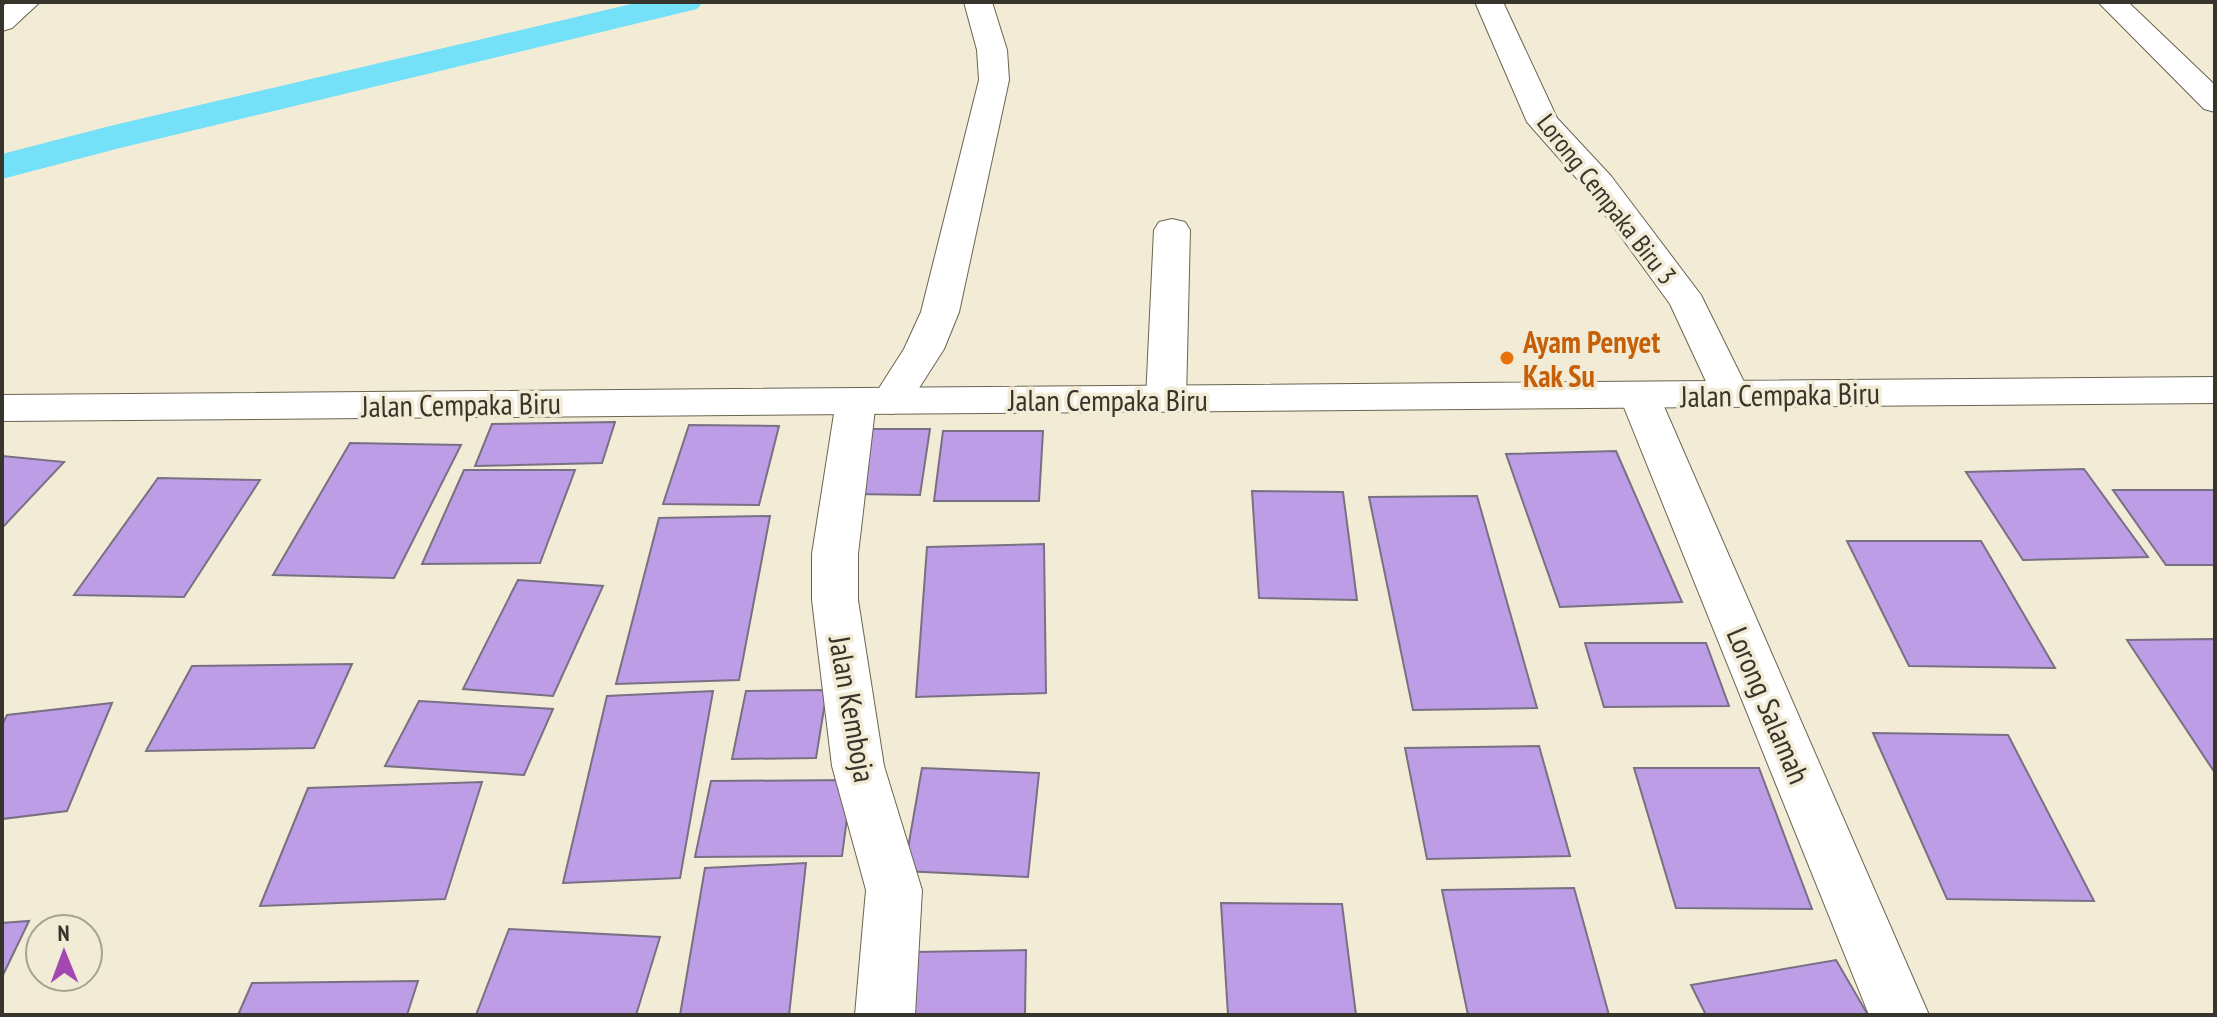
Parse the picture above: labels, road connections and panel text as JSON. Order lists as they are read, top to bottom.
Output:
{
  "streets": {
    "street": [
      "Lorong Cempaka Biru 3",
      "Jalan Cempaka Biru",
      "Lorong Salamah",
      "Jalan Kemboja"
    ]
  },
  "crossings": [
    ["Lorong Cempaka Biru 3", "Jalan Cempaka Biru"],
    ["Jalan Cempaka Biru", "Lorong Salamah"],
    ["Jalan Cempaka Biru", "Jalan Kemboja"]
  ],
  "places": ["Ayam Penyet Kak Su"],
  "north": "top"
}
